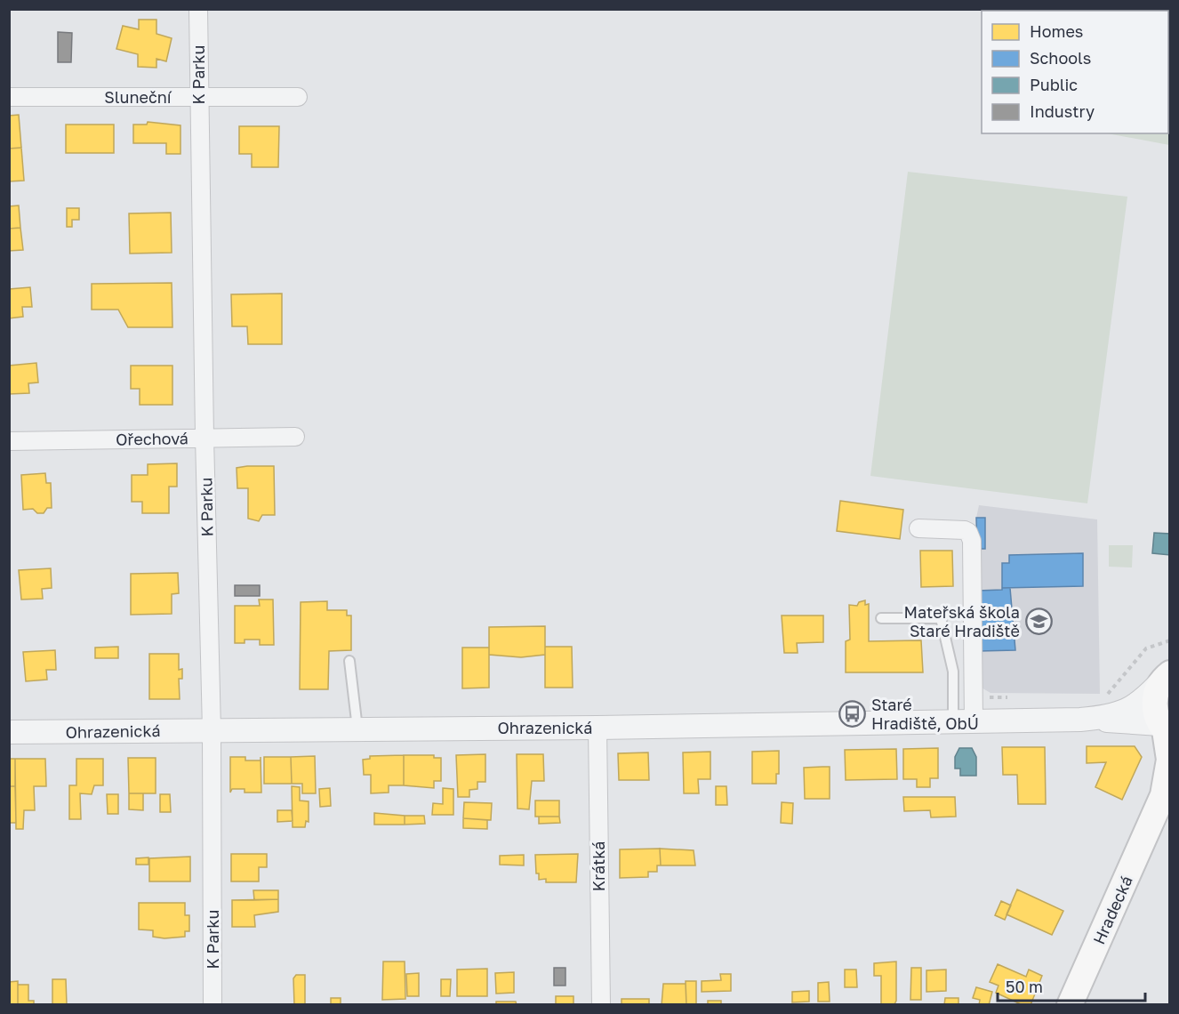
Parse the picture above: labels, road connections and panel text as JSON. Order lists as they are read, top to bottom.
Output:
{
  "streets": {
    "main road": ["Hradecká"],
    "street": [
      "K Parku",
      "Sluneční",
      "Ořechová",
      "Ohrazenická",
      "Krátká"
    ]
  },
  "crossings": [
    ["K Parku", "Sluneční"],
    ["K Parku", "Ořechová"],
    ["K Parku", "Ohrazenická"],
    ["Ohrazenická", "Krátká"],
    ["Ohrazenická", "Hradecká"]
  ],
  "places": {
    "school or university": ["Mateřská škola Staré Hradiště"],
    "bus stop": ["Staré Hradiště, ObÚ"]
  },
  "legend": [
    "Homes",
    "Schools",
    "Public",
    "Industry"
  ],
  "scale_bar": "50 m"
}
